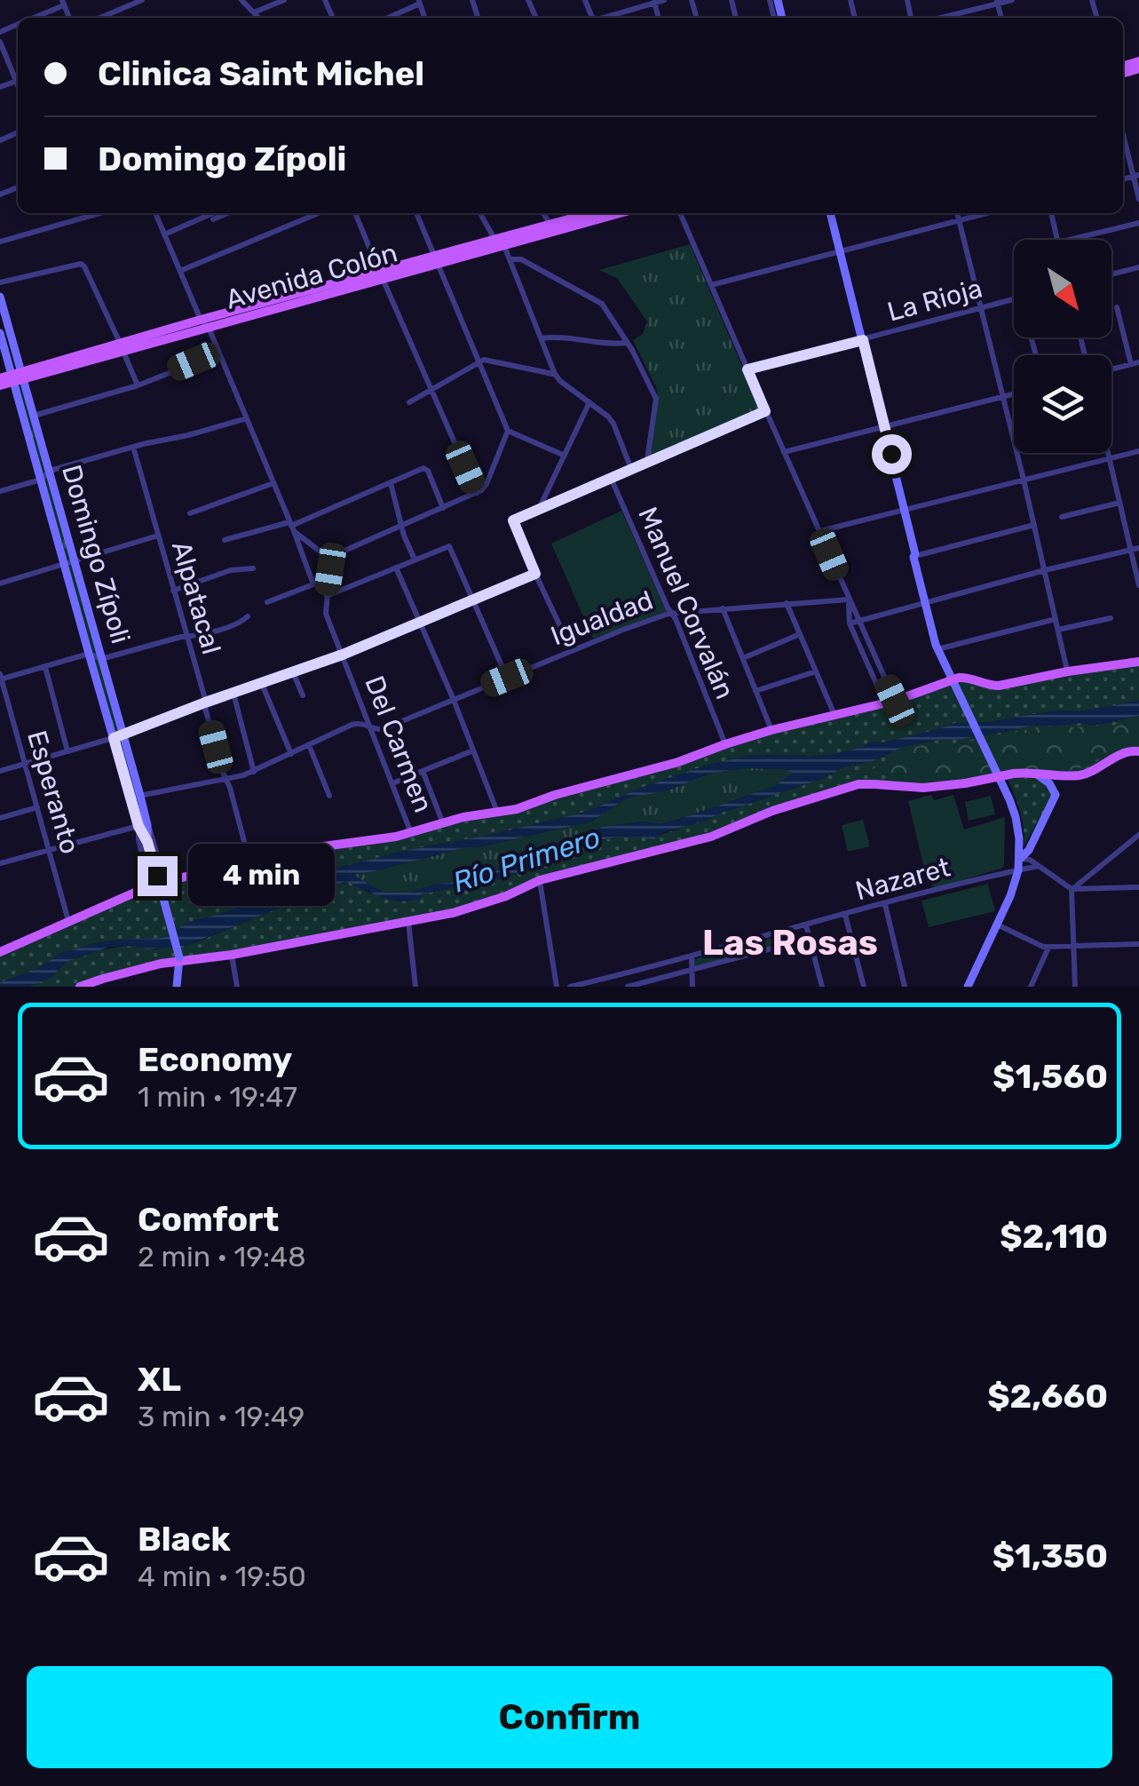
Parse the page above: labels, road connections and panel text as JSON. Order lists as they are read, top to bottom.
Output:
{
  "streets": {
    "main road": ["Avenida Colón", "Domingo Zípoli"],
    "street": [
      "La Rioja",
      "Alpatacal",
      "Manuel Corvalán",
      "Igualdad",
      "Del Carmen",
      "Esperanto",
      "Nazaret"
    ]
  },
  "crossings": [
    ["Avenida Colón", "Domingo Zípoli"],
    ["Domingo Zípoli", "Igualdad"],
    ["Alpatacal", "Igualdad"],
    ["Manuel Corvalán", "Igualdad"],
    ["Igualdad", "Del Carmen"]
  ],
  "districts": ["Las Rosas"],
  "water": ["Río Primero"],
  "north": "bottom right",
  "page": {
    "banner": ["Clinica Saint Michel", "Domingo Zípoli"],
    "bubble": "4 min",
    "list": [
      {
        "name": "Economy",
        "note": "1 min · 19:47",
        "value": "$1,560"
      },
      {
        "name": "Comfort",
        "note": "2 min · 19:48",
        "value": "$2,110"
      },
      {
        "name": "XL",
        "note": "3 min · 19:49",
        "value": "$2,660"
      },
      {
        "name": "Black",
        "note": "4 min · 19:50",
        "value": "$1,350"
      }
    ],
    "buttons": "Confirm"
  }
}
